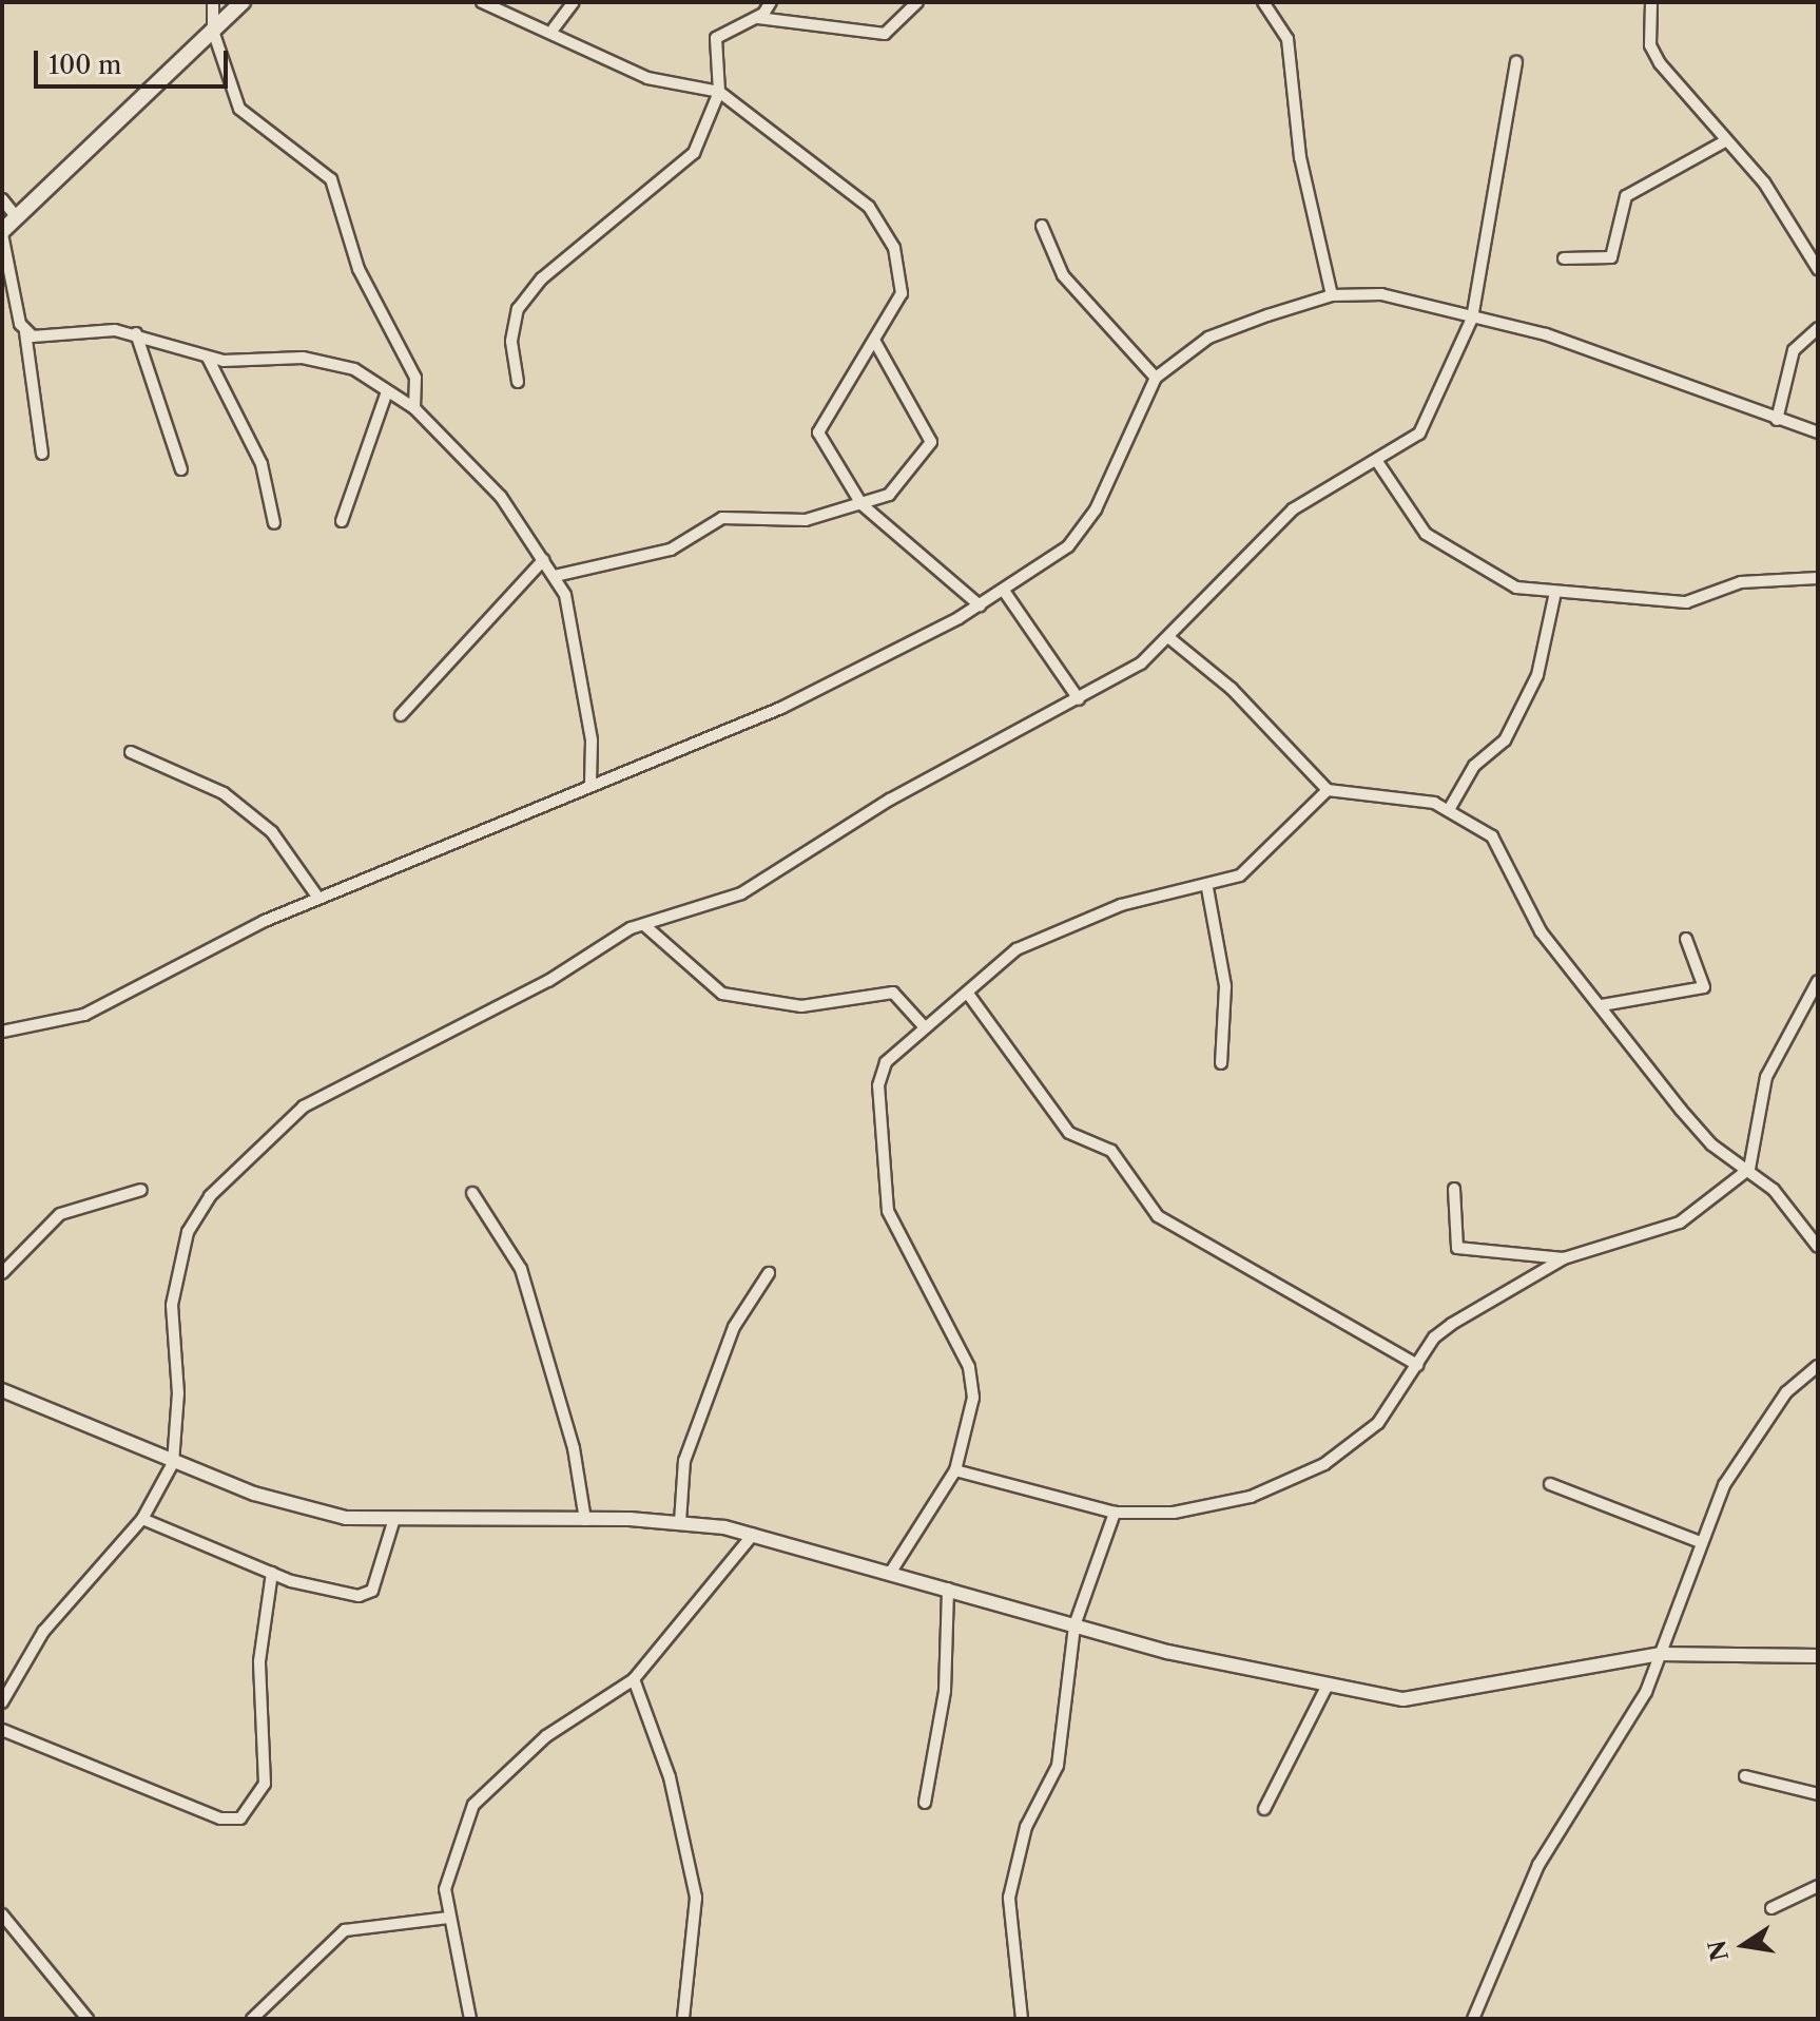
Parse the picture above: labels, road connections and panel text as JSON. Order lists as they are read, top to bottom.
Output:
{
  "scale_bar": "100 m",
  "north": "left"
}
